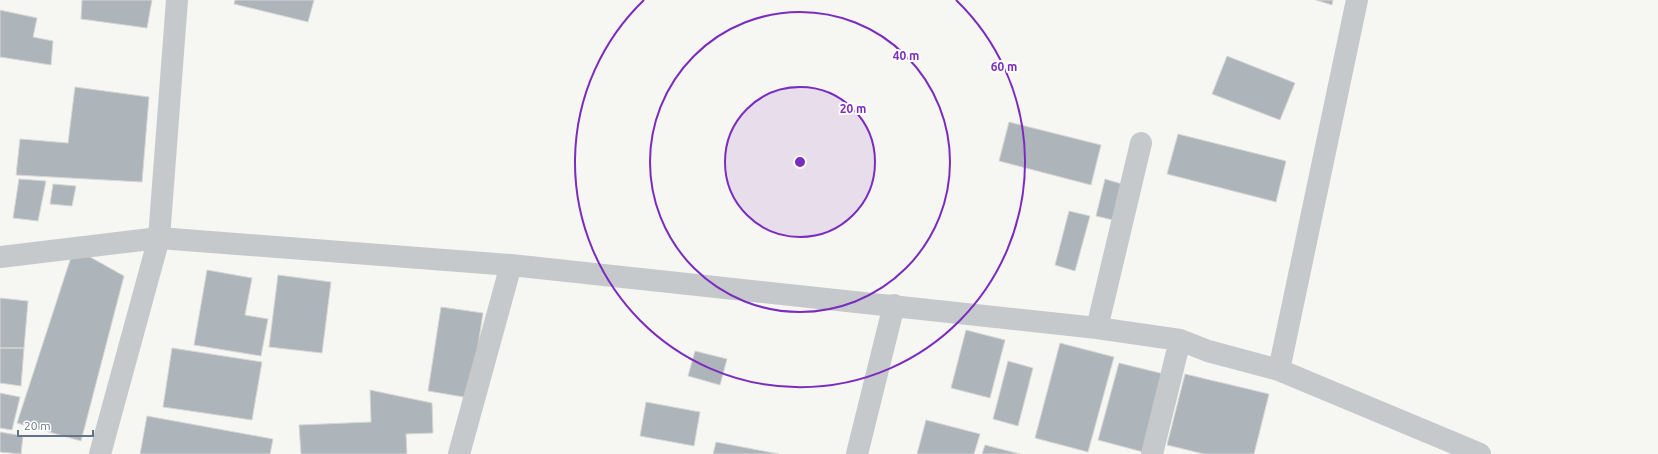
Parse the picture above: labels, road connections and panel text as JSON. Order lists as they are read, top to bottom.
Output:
{
  "scale_bar": "20 m",
  "rings": ["40 m", "60 m", "20 m"]
}
